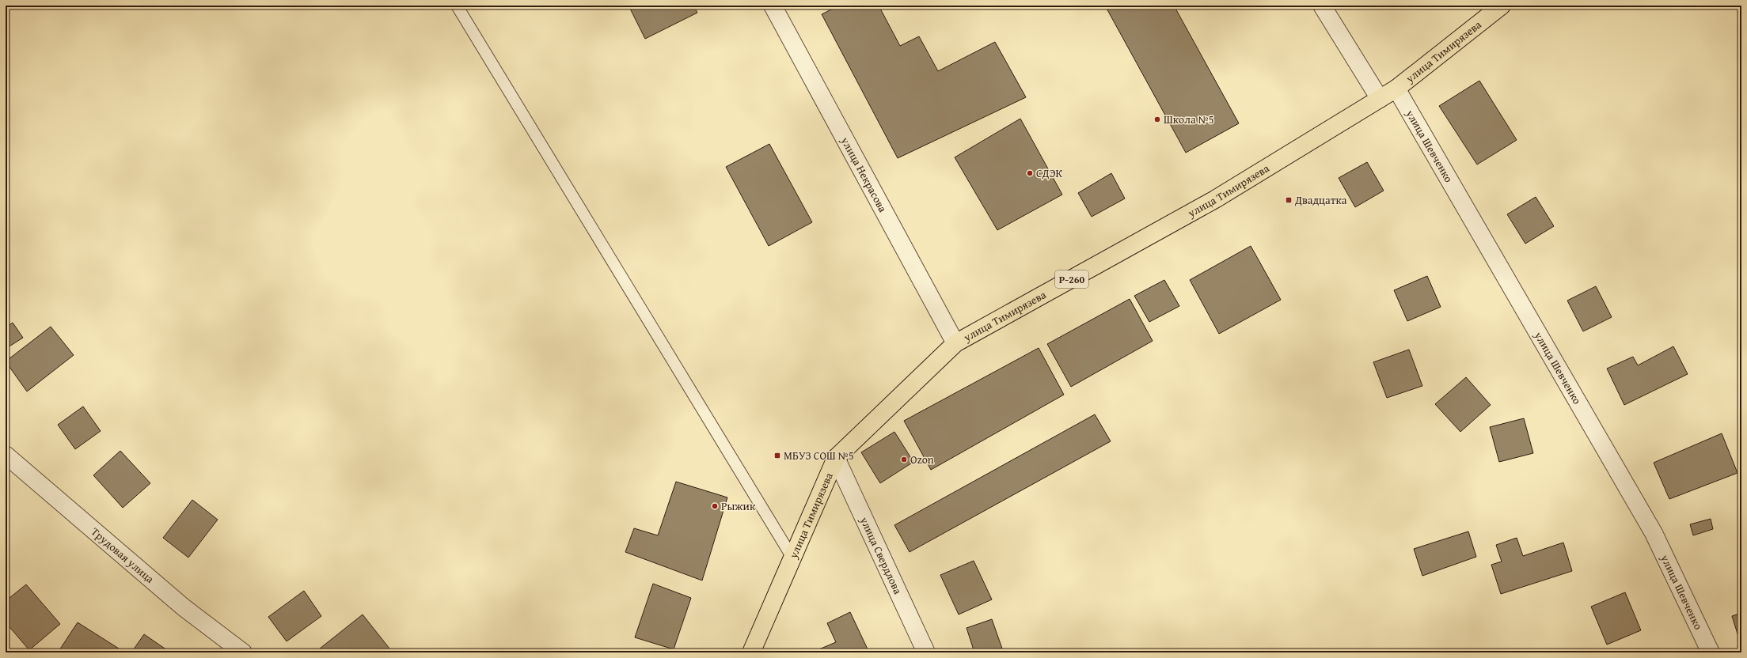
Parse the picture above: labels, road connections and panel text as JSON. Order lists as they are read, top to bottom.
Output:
{
  "streets": {
    "highway": ["улица Тимирязева", "Р-260"],
    "street": [
      "улица Шевченко",
      "улица Некрасова",
      "Трудовая улица",
      "улица Свердлова"
    ]
  },
  "crossings": [
    ["улица Тимирязева", "улица Шевченко"],
    ["улица Тимирязева", "улица Некрасова"],
    ["улица Тимирязева", "улица Свердлова"]
  ],
  "places": {
    "other": [
      "Школа №5",
      "СДЭК",
      "Ozon",
      "Рыжик"
    ],
    "transit": ["Двадцатка", "МБУЗ СОШ №5"]
  }
}
